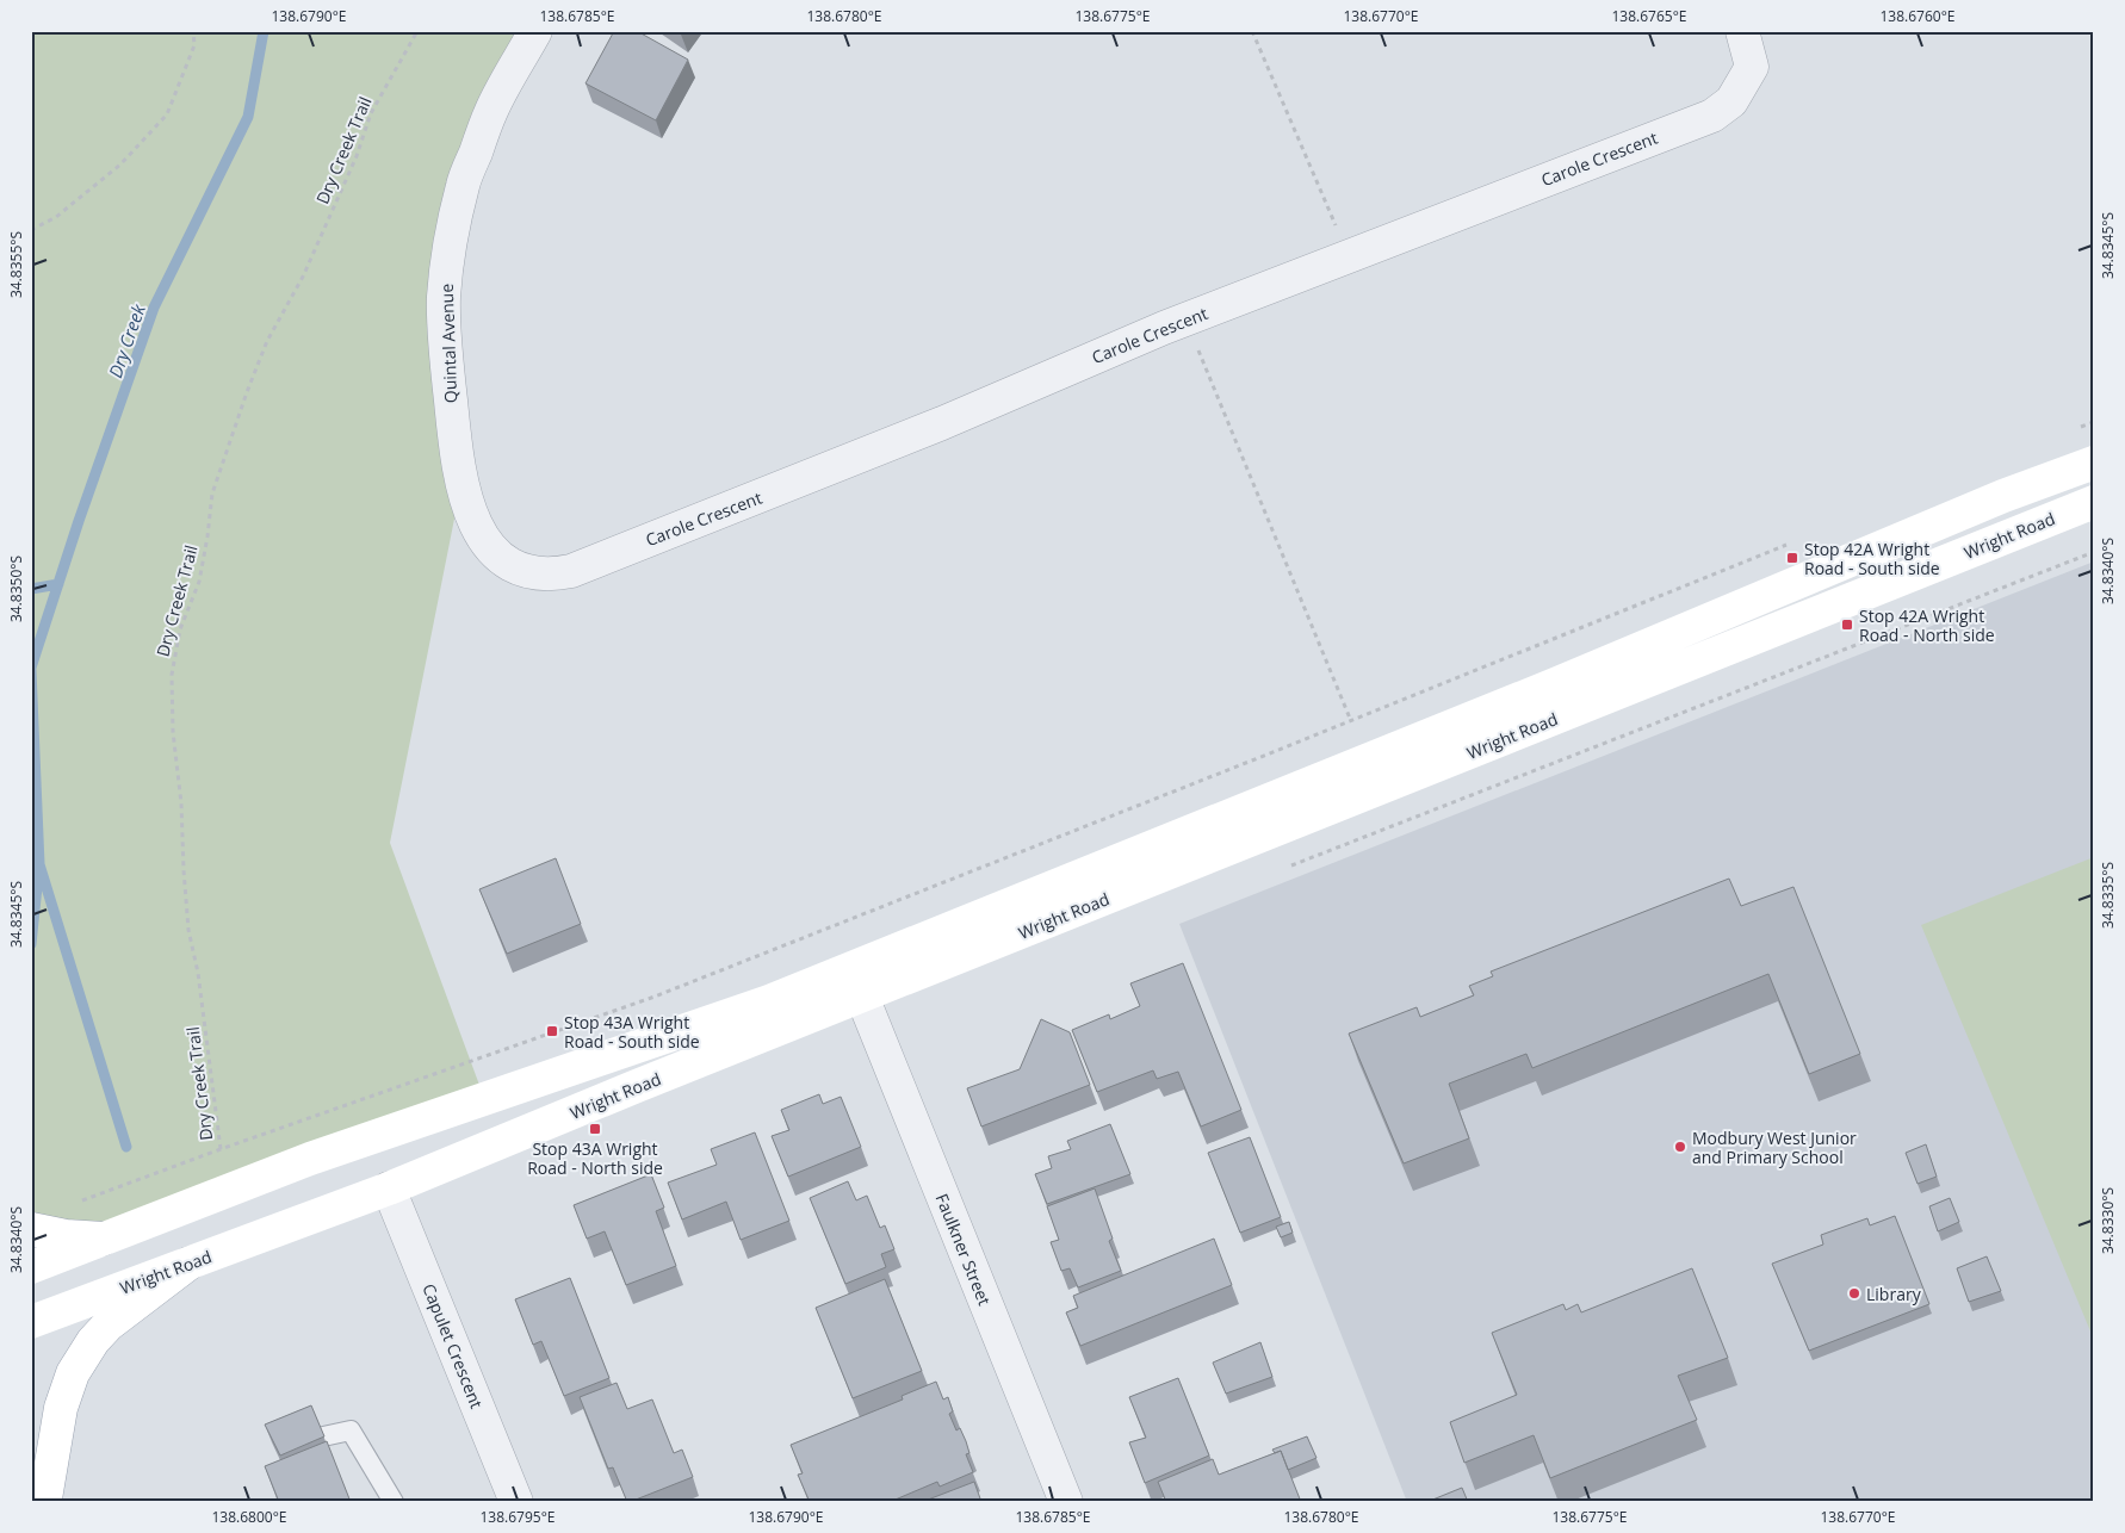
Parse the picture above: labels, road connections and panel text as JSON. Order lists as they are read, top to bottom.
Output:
{
  "streets": {
    "main road": ["Wright Road"],
    "street": [
      "Carole Crescent",
      "Quintal Avenue",
      "Faulkner Street",
      "Capulet Crescent"
    ],
    "path": ["Dry Creek Trail"]
  },
  "crossings": [
    ["Carole Crescent", "Quintal Avenue"],
    ["Wright Road", "Faulkner Street"],
    ["Wright Road", "Capulet Crescent"]
  ],
  "water": ["Dry Creek"],
  "places": {
    "transit": [
      "Stop 42A Wright Road - South side",
      "Stop 42A Wright Road - North side",
      "Stop 43A Wright Road - South side",
      "Stop 43A Wright Road - North side"
    ],
    "other": ["Modbury West Junior and Primary School", "Library"]
  },
  "coordinates": [
    "138.6790°E",
    "138.6785°E",
    "138.6780°E",
    "138.6775°E",
    "138.6770°E",
    "138.6765°E",
    "138.6760°E",
    "34.8345°S",
    "34.8355°S",
    "34.8340°S",
    "34.8350°S",
    "34.8335°S",
    "34.8330°S",
    "138.6800°E",
    "138.6795°E"
  ]
}
